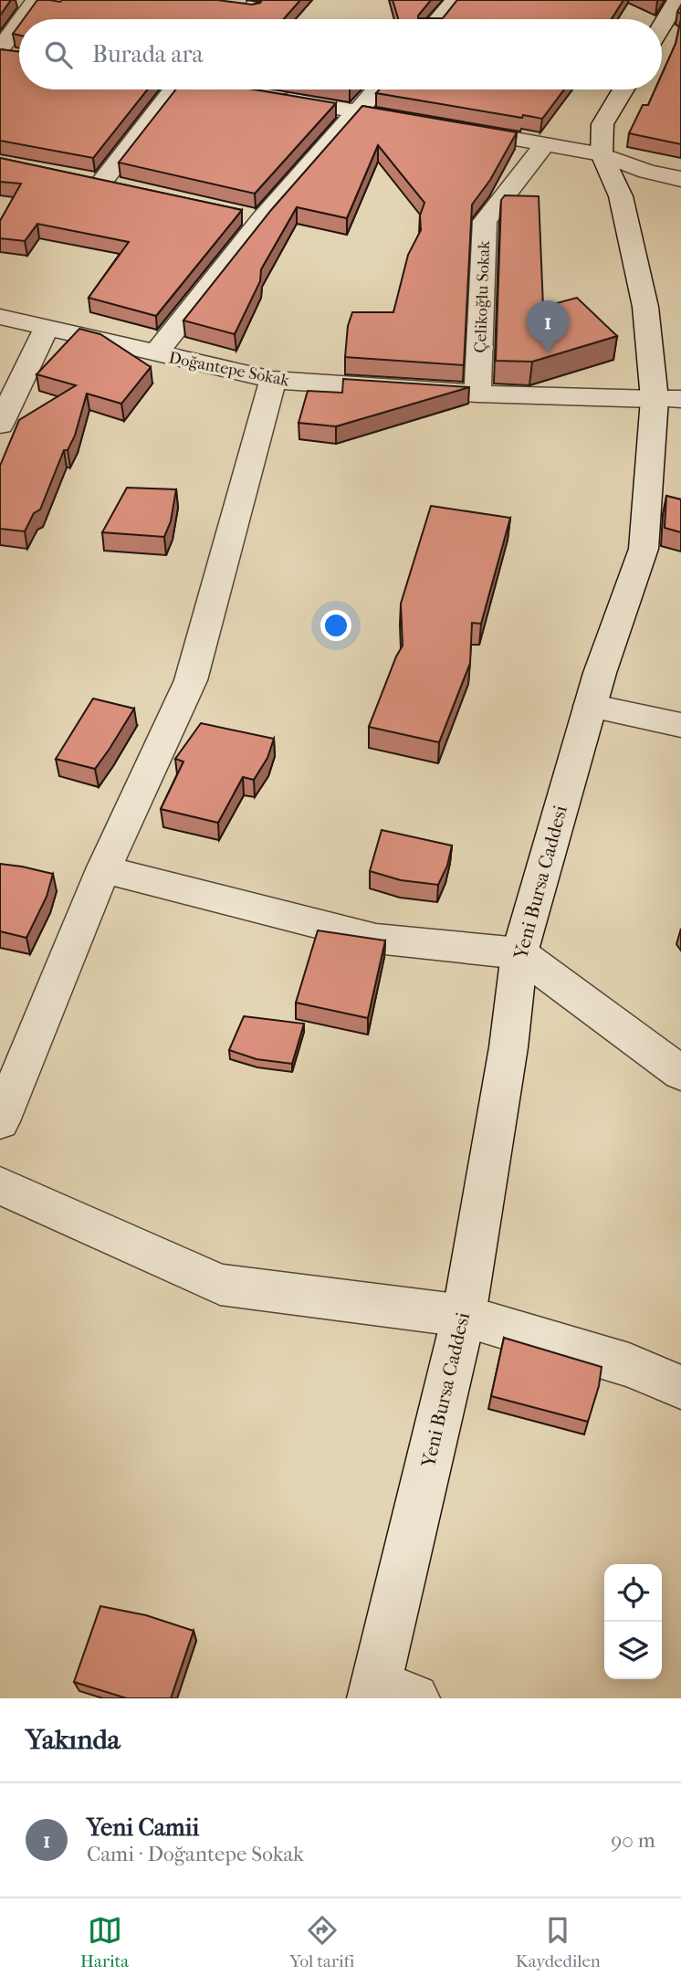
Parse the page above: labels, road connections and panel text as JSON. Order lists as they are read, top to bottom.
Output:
{
  "streets": {
    "street": ["Çelikoğlu Sokak", "Doğantepe Sokak", "Yeni Bursa Caddesi"]
  },
  "crossings": [
    ["Çelikoğlu Sokak", "Doğantepe Sokak"],
    ["Doğantepe Sokak", "Yeni Bursa Caddesi"]
  ],
  "page": {
    "search": "Burada ara",
    "pins": "1",
    "heading": "Yakında",
    "list": [
      {
        "mark": "1",
        "name": "Yeni Camii",
        "note": "Cami · Doğantepe Sokak",
        "value": "90 m"
      }
    ],
    "nav": ["Harita", "Yol tarifi", "Kaydedilen"]
  }
}
